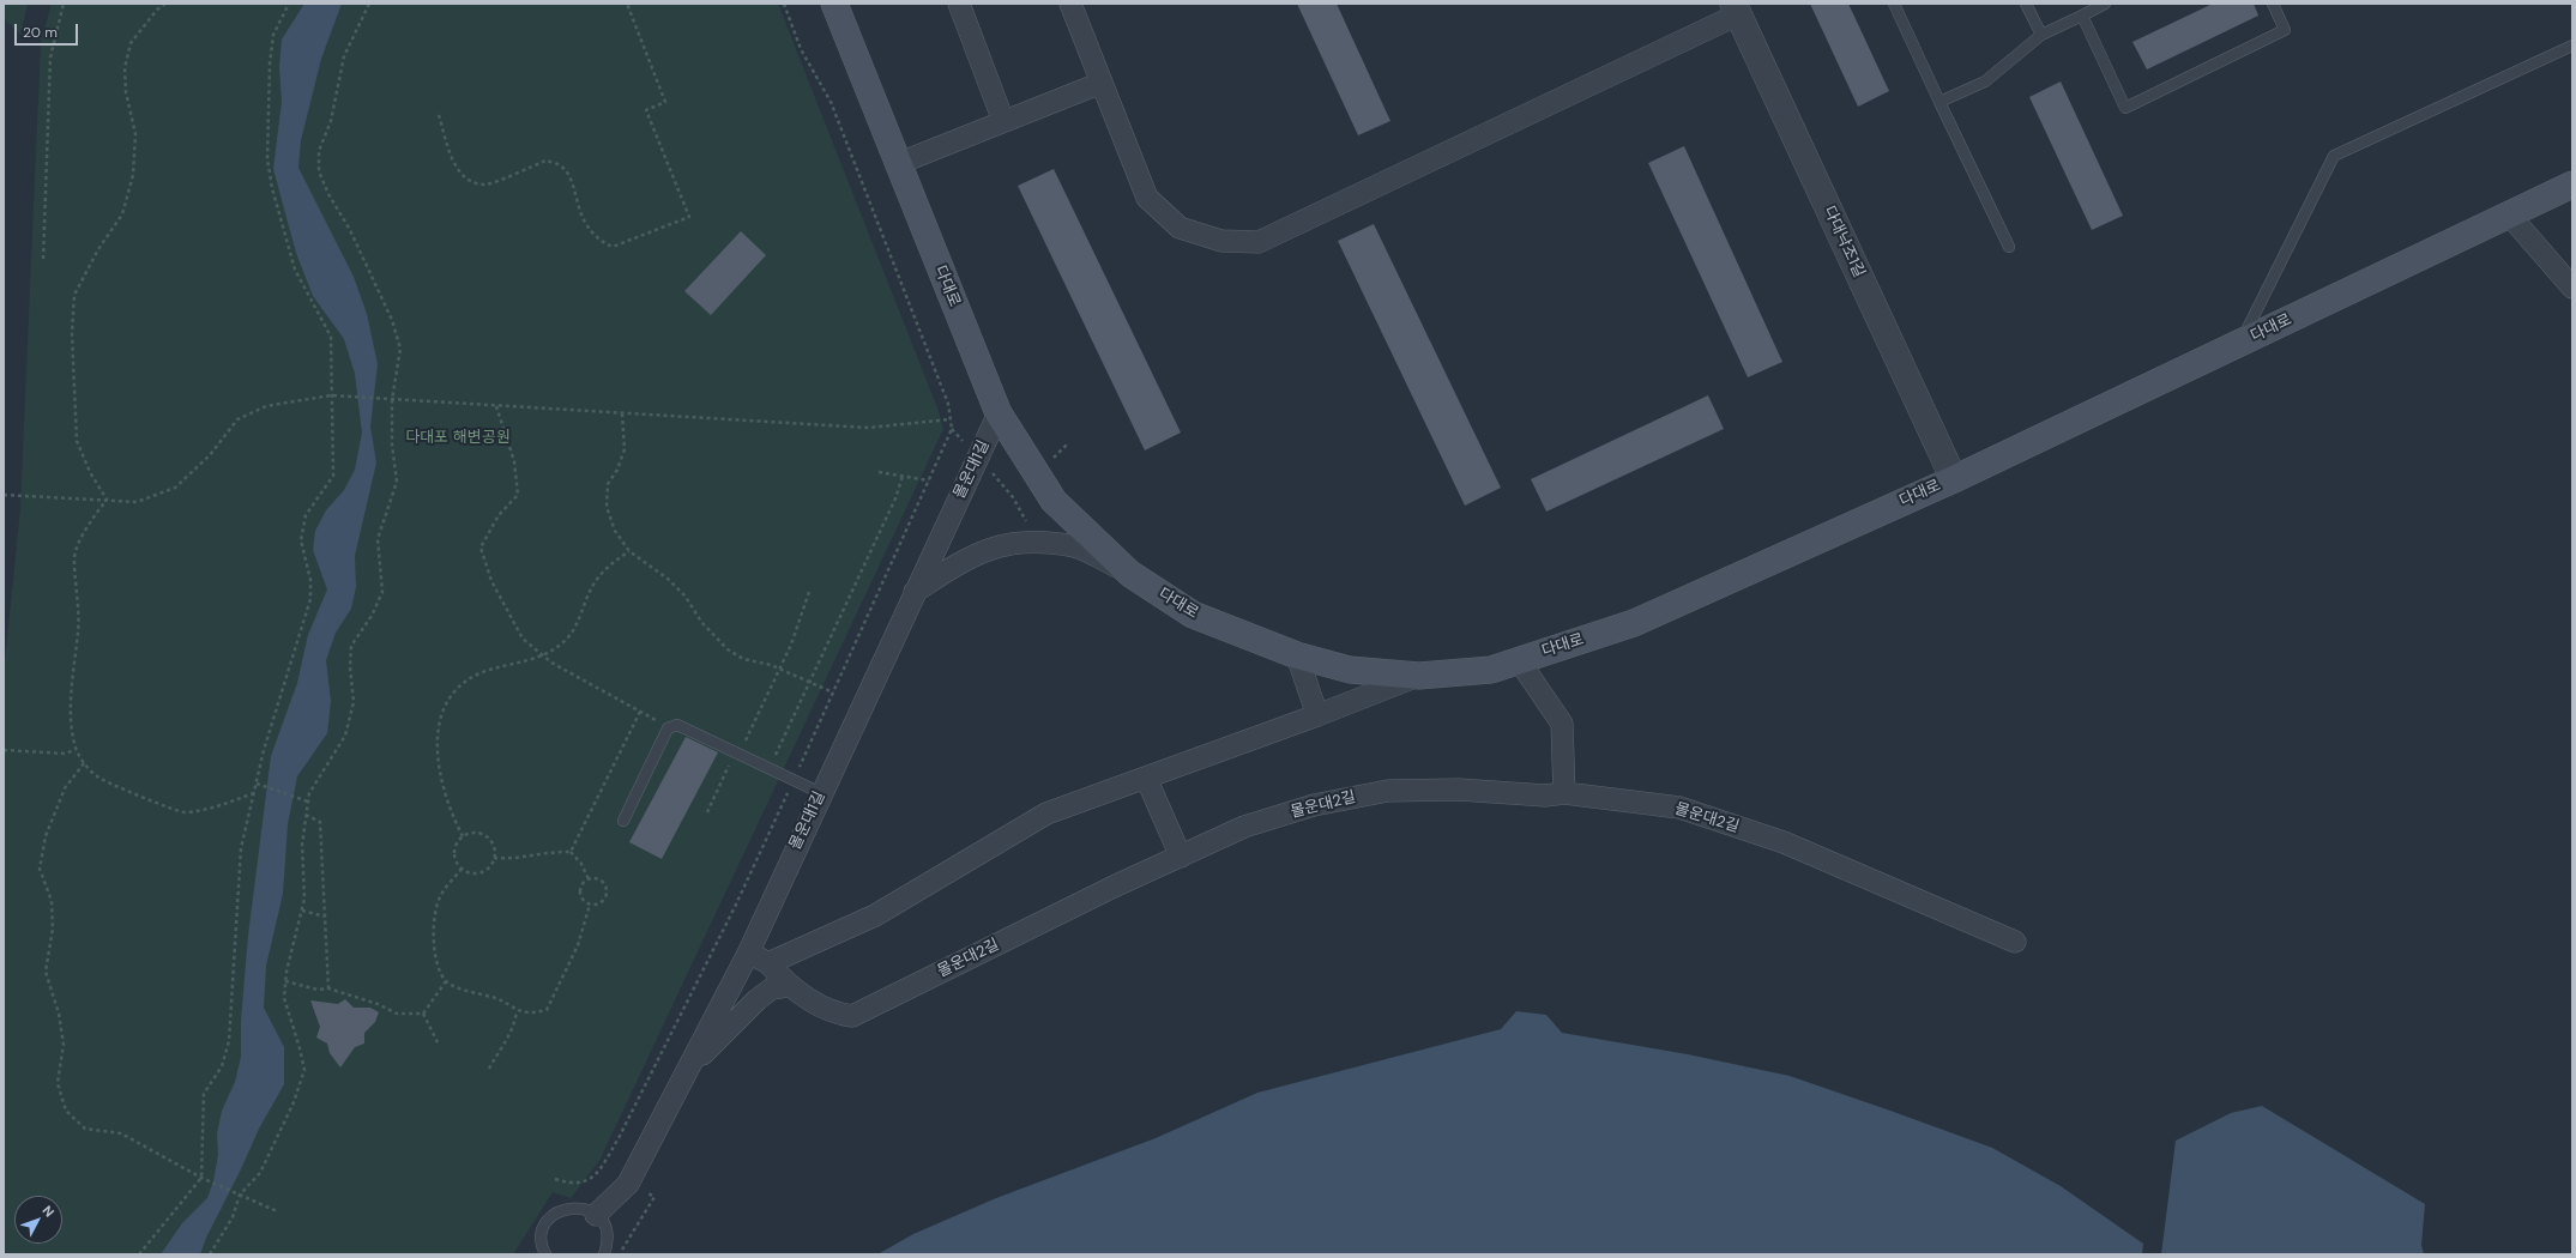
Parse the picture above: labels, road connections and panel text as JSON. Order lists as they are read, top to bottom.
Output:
{
  "streets": {
    "main road": ["다대로"],
    "street": ["다대낙조1길", "몰운대1길", "몰운대2길"]
  },
  "crossings": [
    ["다대낙조1길", "다대로"],
    ["다대로", "몰운대1길"]
  ],
  "parks": ["다대포 해변공원"],
  "scale_bar": "20 m",
  "north": "top right"
}
